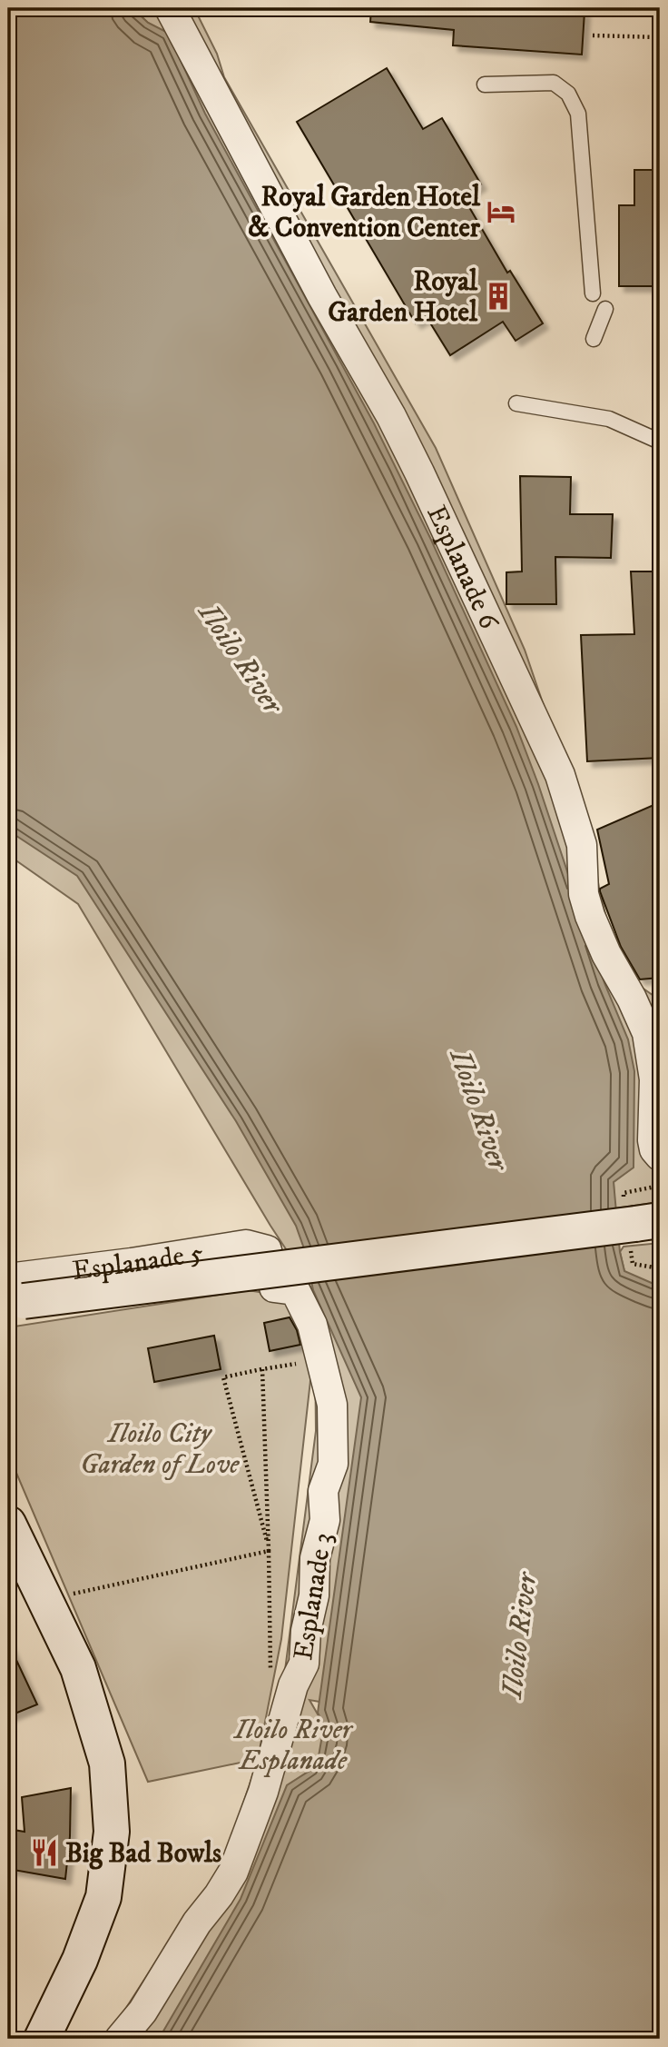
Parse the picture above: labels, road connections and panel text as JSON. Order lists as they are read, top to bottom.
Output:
{
  "streets": {
    "street": ["Esplanade 6", "Esplanade 5", "Esplanade 3"]
  },
  "crossings": [
    ["Esplanade 5", "Esplanade 3"]
  ],
  "water": ["Iloilo River"],
  "parks": ["Iloilo City Garden of Love", "Iloilo River Esplanade"],
  "places": {
    "hotel": ["Royal Garden Hotel & Convention Center"],
    "building": ["Royal Garden Hotel"],
    "restaurant": ["Big Bad Bowls"]
  }
}
